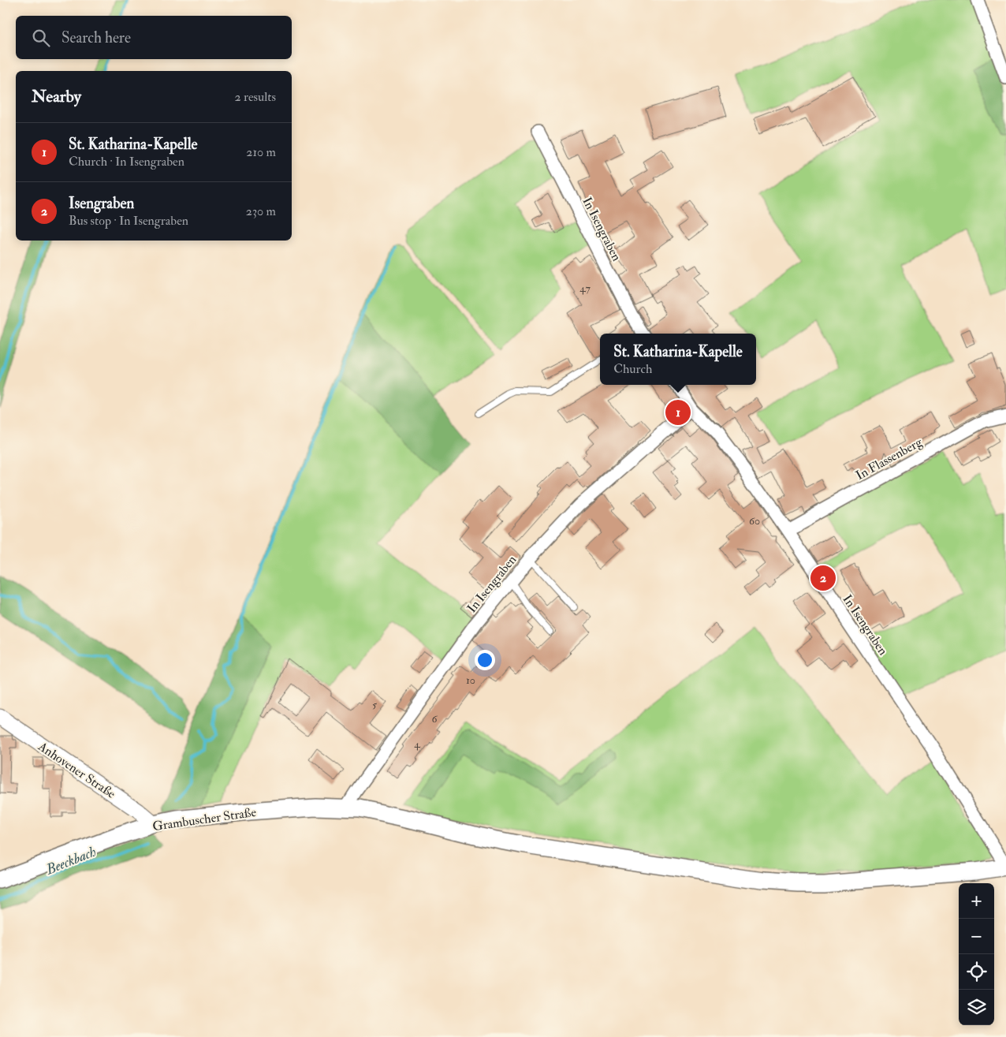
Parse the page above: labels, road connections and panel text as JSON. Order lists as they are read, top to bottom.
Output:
{
  "streets": {
    "main road": ["Grambuscher Straße"],
    "street": ["In Isengraben", "In Flassenberg", "Anhovener Straße"]
  },
  "crossings": [
    ["In Isengraben", "In Flassenberg"],
    ["In Isengraben", "Grambuscher Straße"],
    ["Anhovener Straße", "Grambuscher Straße"]
  ],
  "water": ["Beeckbach"],
  "house_numbers": [
    "47",
    "60",
    "10",
    "5",
    "6",
    "4"
  ],
  "page": {
    "search": "Search here",
    "heading": ["Nearby", "2 results"],
    "list": [
      {
        "mark": "1",
        "name": "St. Katharina-Kapelle",
        "note": "Church · In Isengraben",
        "value": "210 m"
      },
      {
        "mark": "2",
        "name": "Isengraben",
        "note": "Bus stop · In Isengraben",
        "value": "230 m"
      }
    ],
    "popup": ["St. Katharina-Kapelle", "Church"],
    "pins": ["1", "2"],
    "map_buttons": ["+", "−"]
  }
}
